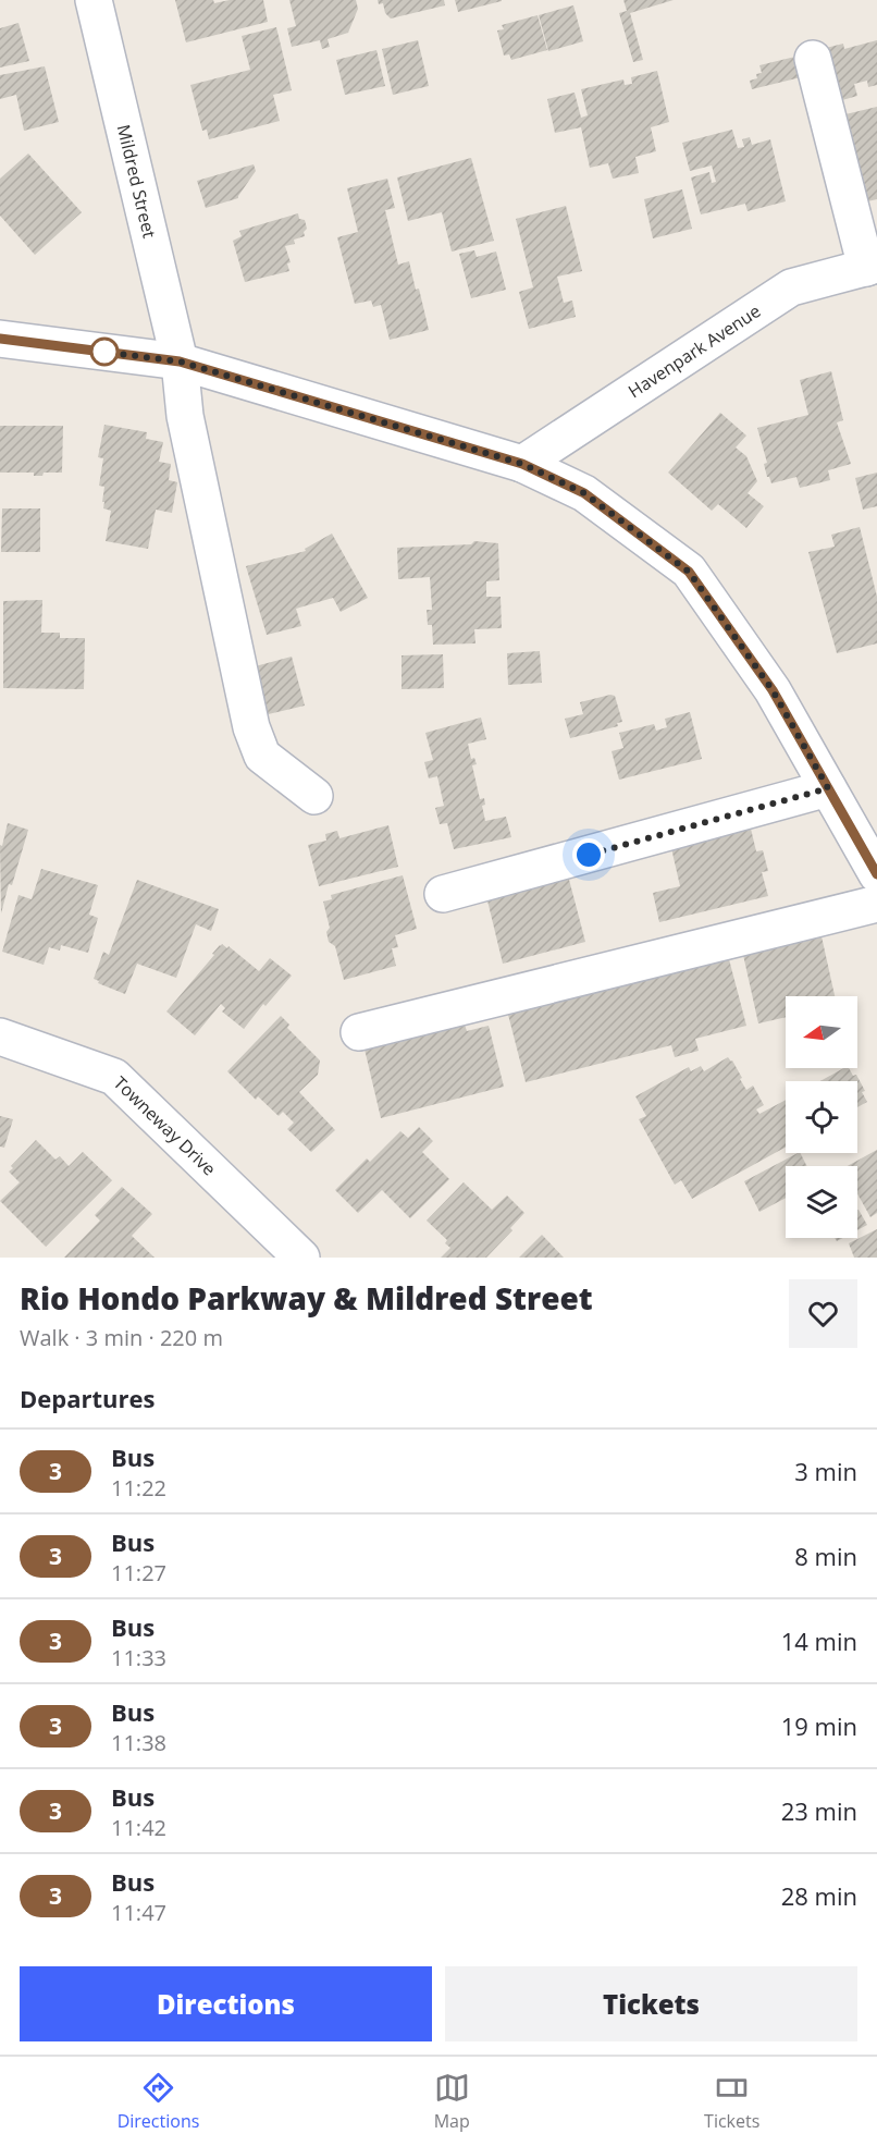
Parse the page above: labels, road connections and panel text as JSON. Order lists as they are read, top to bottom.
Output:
{
  "streets": {
    "street": ["Mildred Street", "Havenpark Avenue", "Towneway Drive"]
  },
  "lines": ["bus line 3"],
  "north": "left",
  "page": {
    "heading": [
      ["Rio Hondo Parkway & Mildred Street", "Walk · 3 min · 220 m"],
      "Departures"
    ],
    "list": [
      {
        "mark": "3",
        "name": "Bus",
        "note": "11:22",
        "value": "3 min"
      },
      {
        "mark": "3",
        "name": "Bus",
        "note": "11:27",
        "value": "8 min"
      },
      {
        "mark": "3",
        "name": "Bus",
        "note": "11:33",
        "value": "14 min"
      },
      {
        "mark": "3",
        "name": "Bus",
        "note": "11:38",
        "value": "19 min"
      },
      {
        "mark": "3",
        "name": "Bus",
        "note": "11:42",
        "value": "23 min"
      },
      {
        "mark": "3",
        "name": "Bus",
        "note": "11:47",
        "value": "28 min"
      }
    ],
    "buttons": ["Directions", "Tickets"],
    "tabs": ["Directions", "Map", "Tickets"]
  }
}
